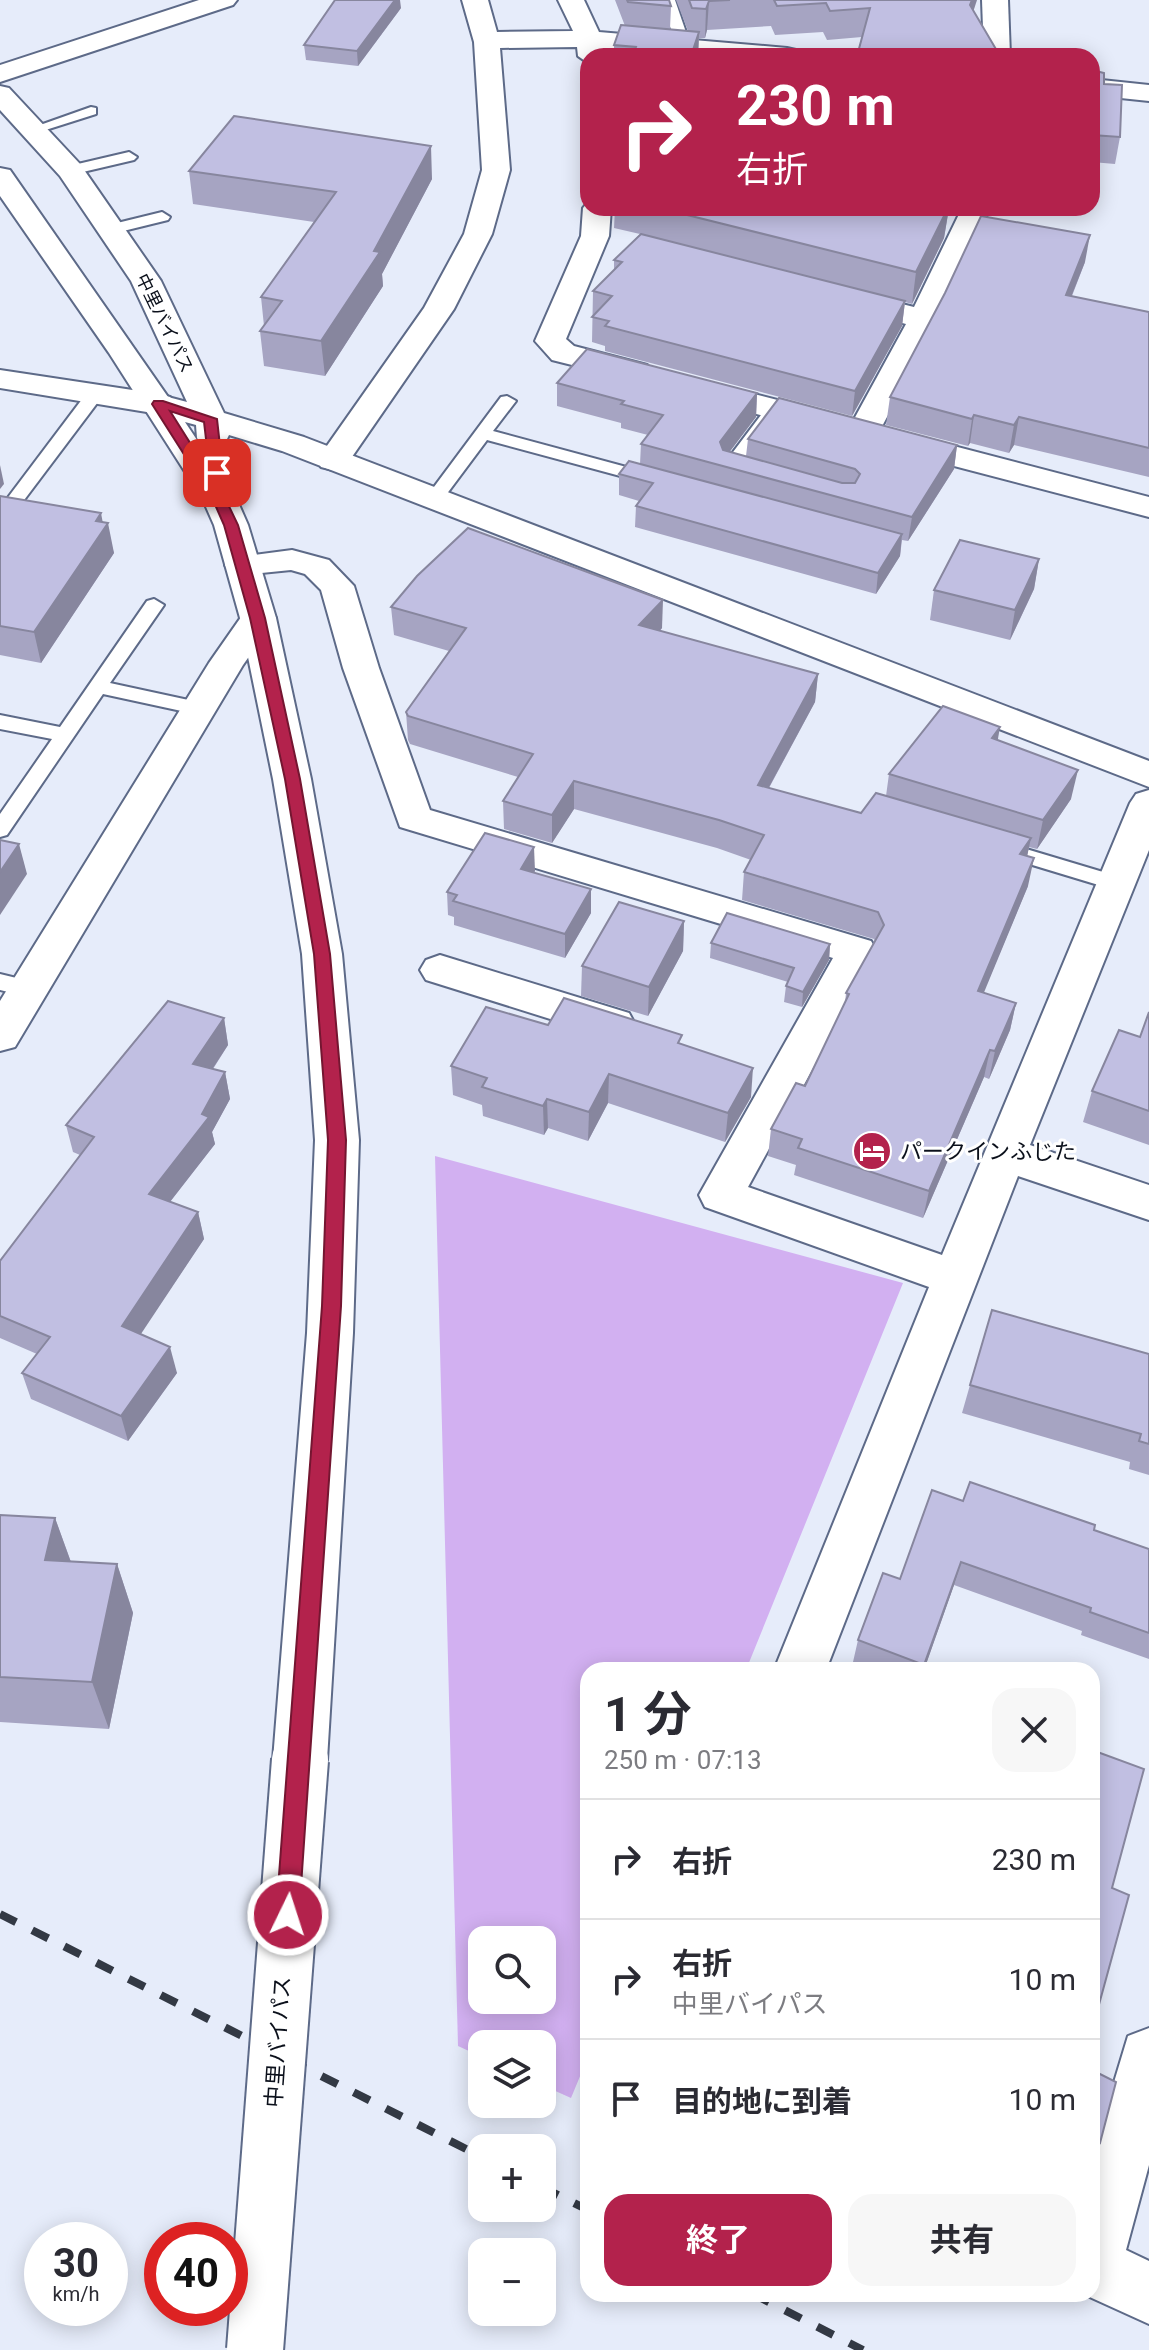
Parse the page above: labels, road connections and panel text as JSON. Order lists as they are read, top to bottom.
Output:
{
  "streets": {
    "street": ["中里バイパス"]
  },
  "places": {
    "hotel": ["パークインふじた"]
  },
  "page": {
    "turn": ["230 m", "右折"],
    "heading": ["1 分", "250 m · 07:13"],
    "list": [
      {
        "name": "右折",
        "value": "230 m"
      },
      {
        "name": "右折",
        "note": "中里バイパス",
        "value": "10 m"
      },
      {
        "name": "目的地に到着",
        "value": "10 m"
      }
    ],
    "map_buttons": ["+", "−"],
    "buttons": ["終了", "共有"],
    "speed": "30 km/h",
    "limit": "40"
  }
}
